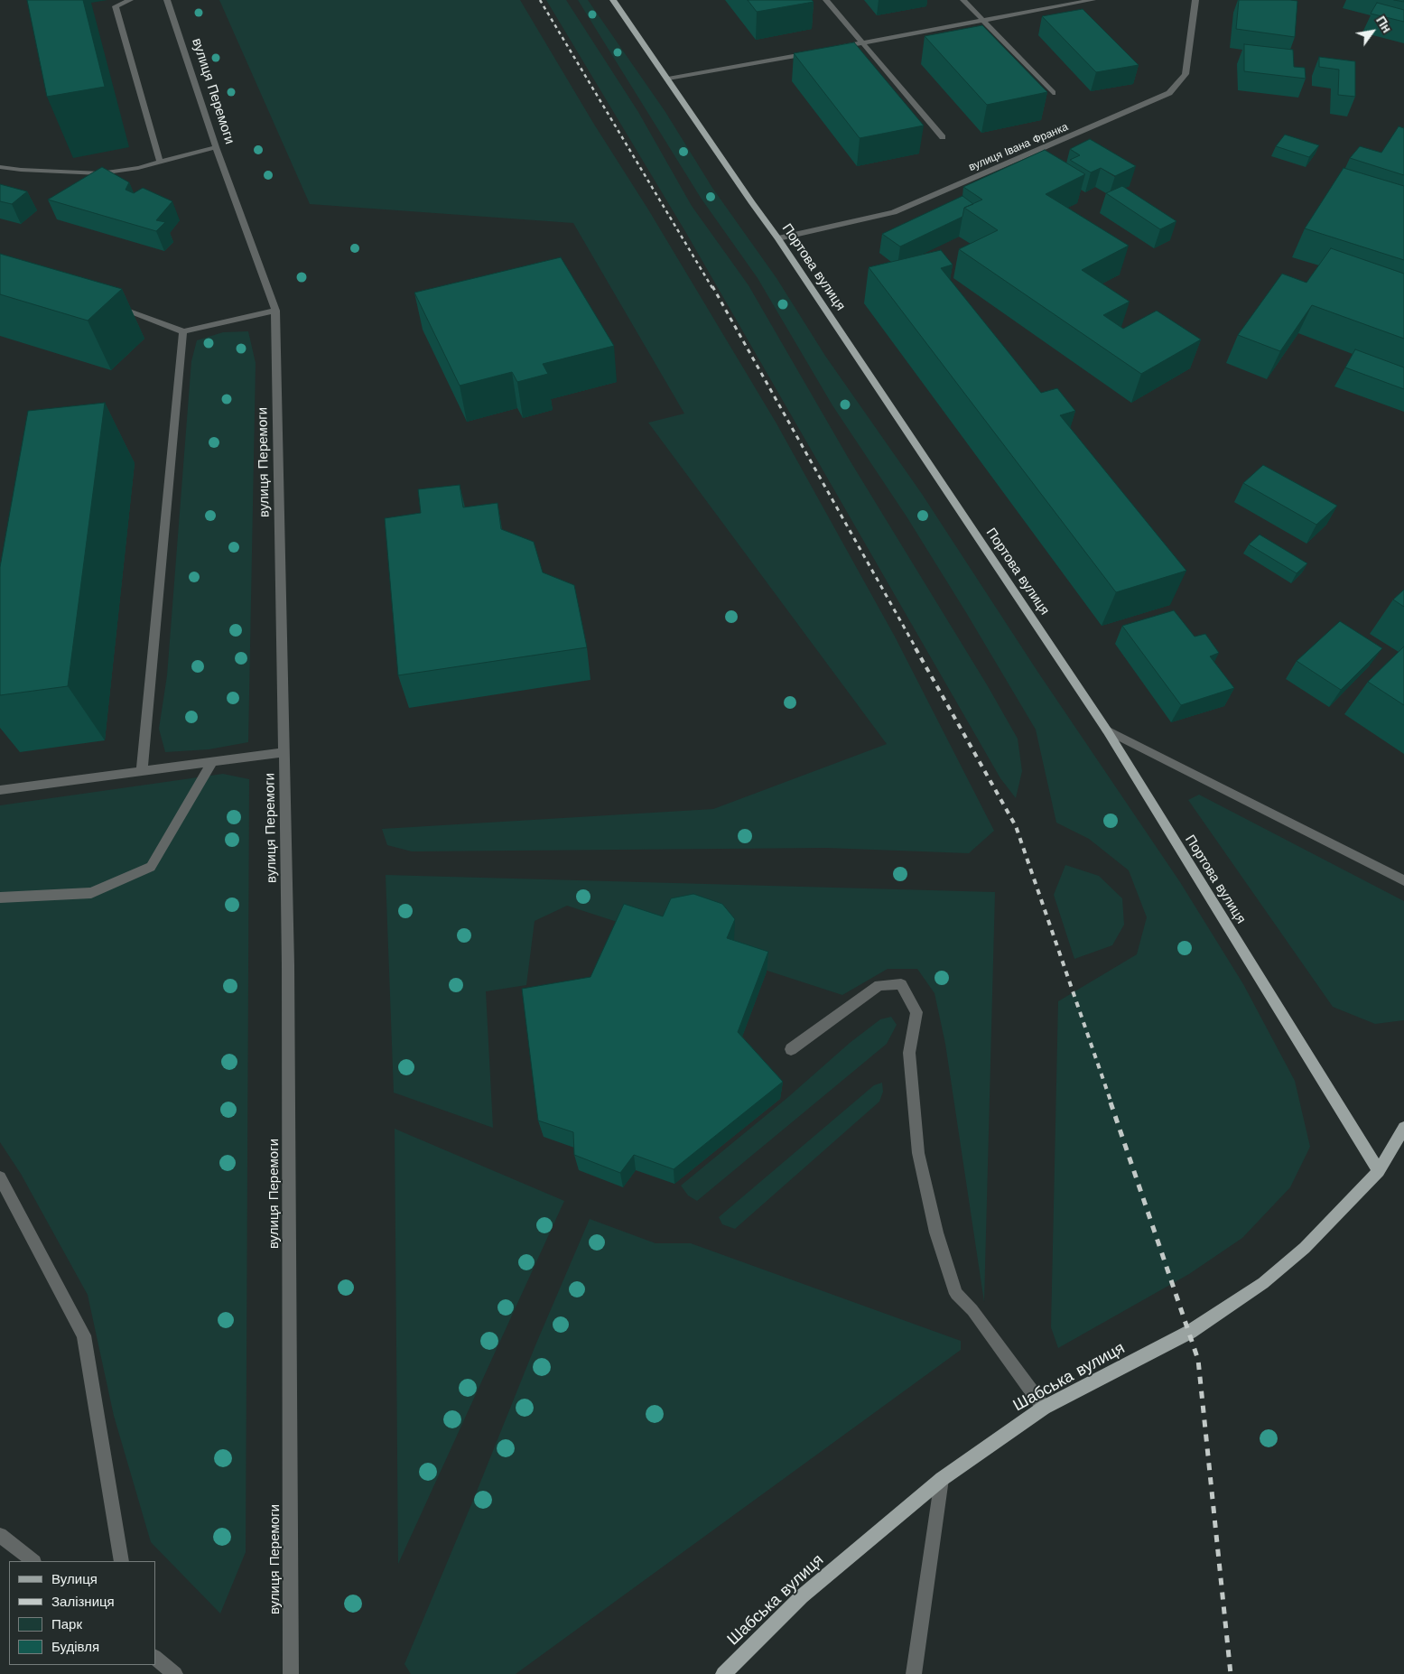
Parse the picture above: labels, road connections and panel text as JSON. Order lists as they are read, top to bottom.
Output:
{
  "streets": {
    "main road": ["Портова вулиця", "Шабська вулиця"],
    "street": ["вулиця Перемоги", "вулиця Івана Франка"]
  },
  "crossings": [
    ["вулиця Івана Франка", "Портова вулиця"],
    ["Портова вулиця", "Шабська вулиця"]
  ],
  "legend": [
    "Вулиця",
    "Залізниця",
    "Парк",
    "Будівля"
  ],
  "north": "top right"
}
